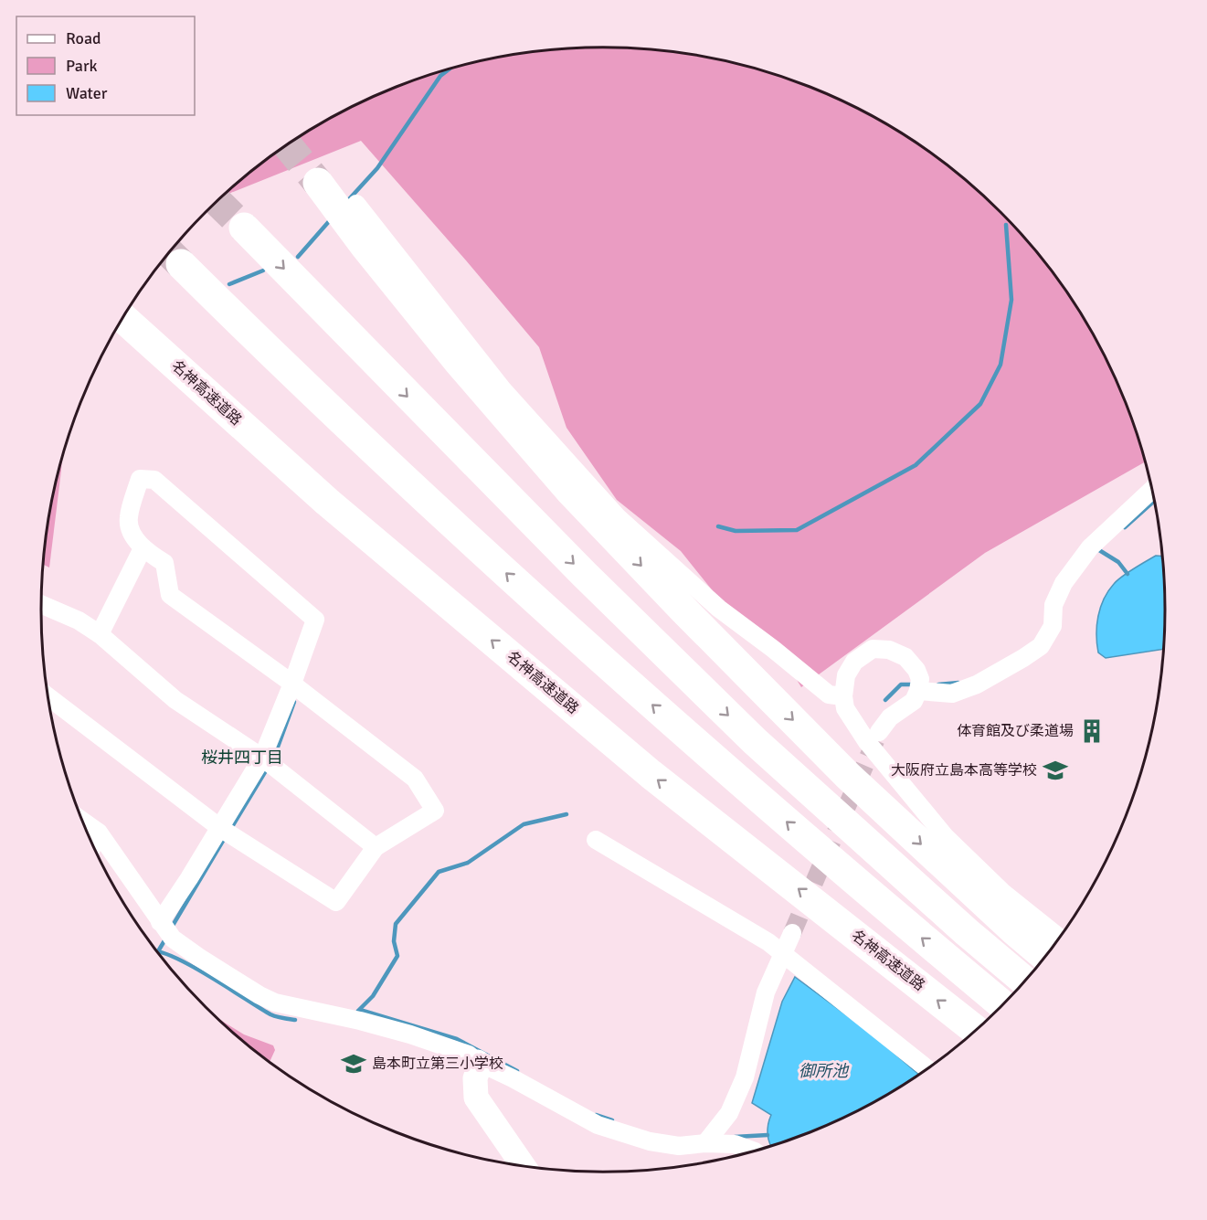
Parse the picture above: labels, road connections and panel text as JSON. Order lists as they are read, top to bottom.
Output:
{
  "streets": {
    "highway": ["名神高速道路"]
  },
  "districts": ["桜井四丁目"],
  "water": ["御所池"],
  "places": {
    "building": ["体育館及び柔道場"],
    "school or university": ["大阪府立島本高等学校", "島本町立第三小学校"]
  },
  "legend": ["Road", "Park", "Water"]
}
